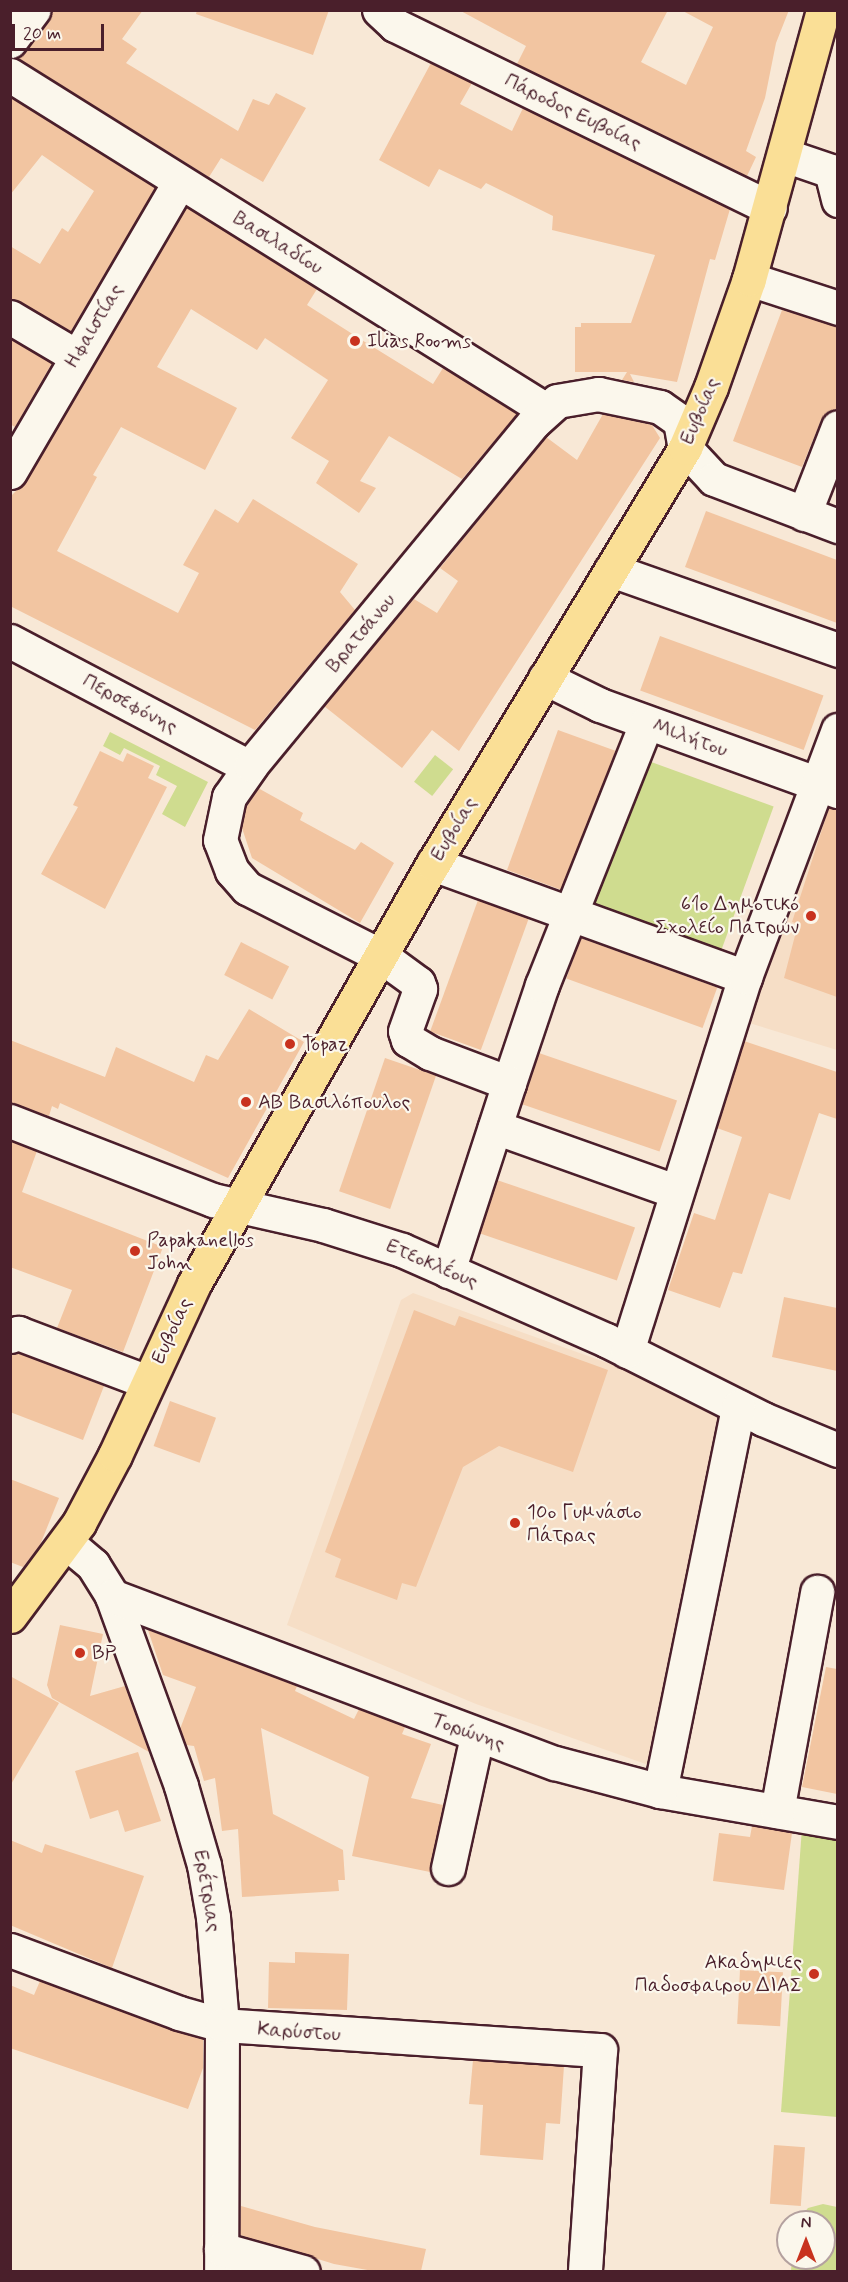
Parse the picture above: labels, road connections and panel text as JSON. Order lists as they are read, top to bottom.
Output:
{
  "streets": {
    "main road": ["Ευβοίας"],
    "street": [
      "Πάροδος Ευβοίας",
      "Βασιλαδίου",
      "Ηφαιστίας",
      "Βρατσάνου",
      "Περσεφόνης",
      "Μιλήτου",
      "Ετεοκλέους",
      "Τορώνης",
      "Ερέτριας",
      "Καρύστου"
    ]
  },
  "crossings": [
    ["Πάροδος Ευβοίας", "Ευβοίας"],
    ["Βασιλαδίου", "Ηφαιστίας"],
    ["Βασιλαδίου", "Βρατσάνου"],
    ["Ευβοίας", "Βρατσάνου"],
    ["Ευβοίας", "Μιλήτου"],
    ["Ευβοίας", "Ετεοκλέους"],
    ["Ευβοίας", "Ερέτριας"],
    ["Βρατσάνου", "Περσεφόνης"],
    ["Τορώνης", "Ερέτριας"],
    ["Ερέτριας", "Καρύστου"]
  ],
  "places": [
    "Ilias Rooms",
    "61ο Δημοτικό Σχολείο Πατρών",
    "Topaz",
    "ΑΒ Βασιλόπουλος",
    "Papakanellos John",
    "10ο Γυμνάσιο Πάτρας",
    "BP",
    "Ακαδημιες Παδοσφαιρου ΔΙΑΣ"
  ],
  "scale_bar": "20 m",
  "north": "top"
}
